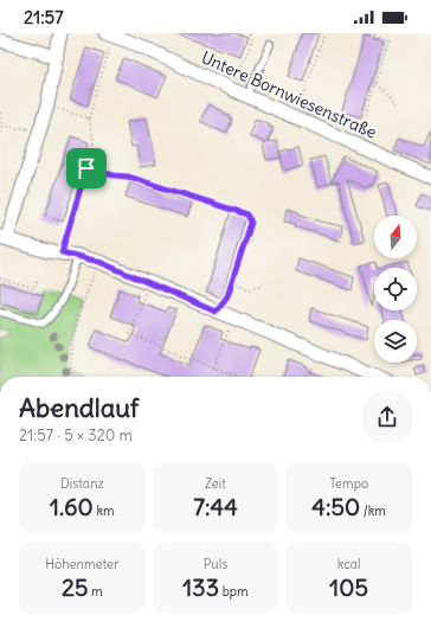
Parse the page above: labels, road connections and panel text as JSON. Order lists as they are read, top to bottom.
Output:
{
  "streets": {
    "street": ["Untere Bornwiesenstraße"]
  },
  "north": "top",
  "page": {
    "status": "21:57",
    "heading": ["Abendlauf", "21:57 · 5 × 320 m"],
    "stats": [
      ["Distanz", "1.60 km"],
      ["Zeit", "7:44"],
      ["Tempo", "4:50 /km"],
      ["Höhenmeter", "25 m"],
      ["Puls", "133 bpm"],
      ["kcal", "105"]
    ]
  }
}
